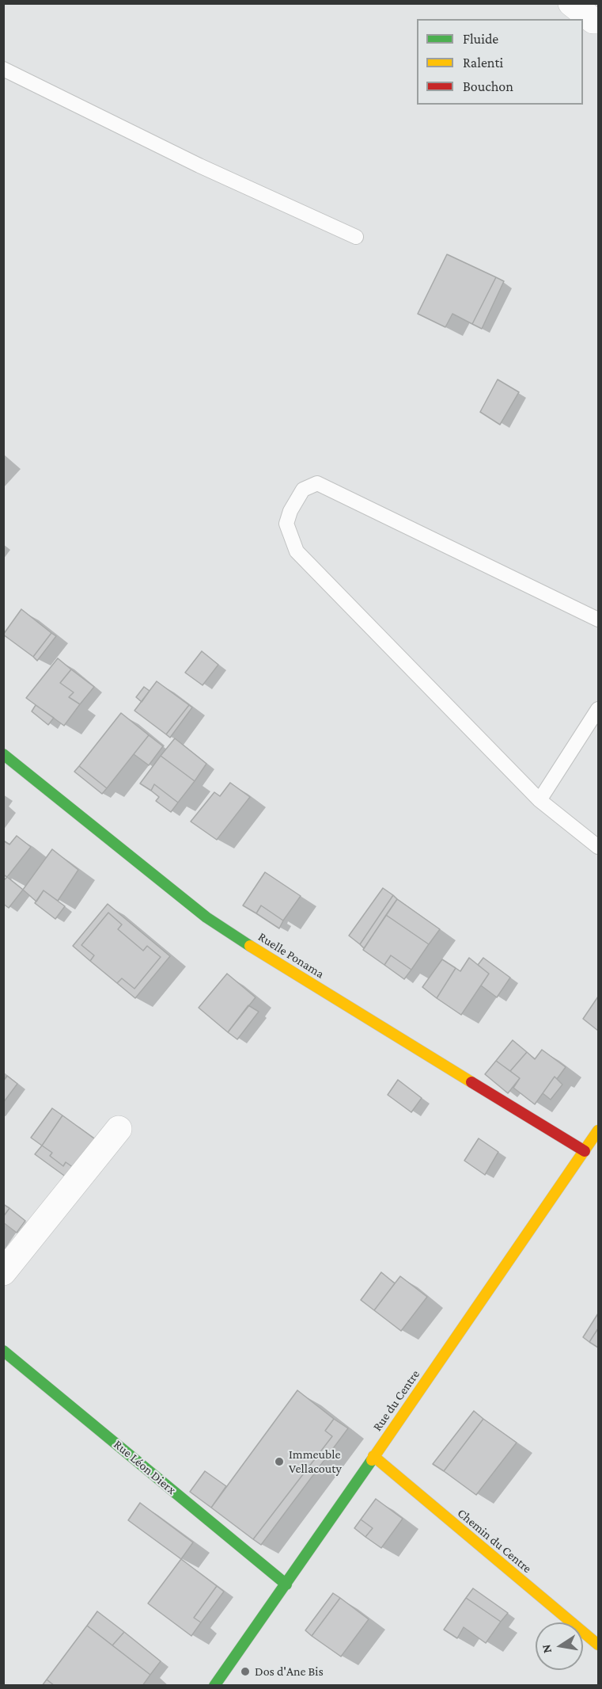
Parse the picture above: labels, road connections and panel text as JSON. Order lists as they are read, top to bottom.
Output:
{
  "streets": {
    "street": [
      "Ruelle Ponama",
      "Rue du Centre",
      "Rue Léon Dierx",
      "Chemin du Centre"
    ]
  },
  "crossings": [
    ["Ruelle Ponama", "Rue du Centre"],
    ["Rue du Centre", "Rue Léon Dierx"],
    ["Rue du Centre", "Chemin du Centre"]
  ],
  "places": ["Immeuble Vellacouty", "Dos d'Ane Bis"],
  "legend": ["Fluide", "Ralenti", "Bouchon"],
  "north": "left"
}
